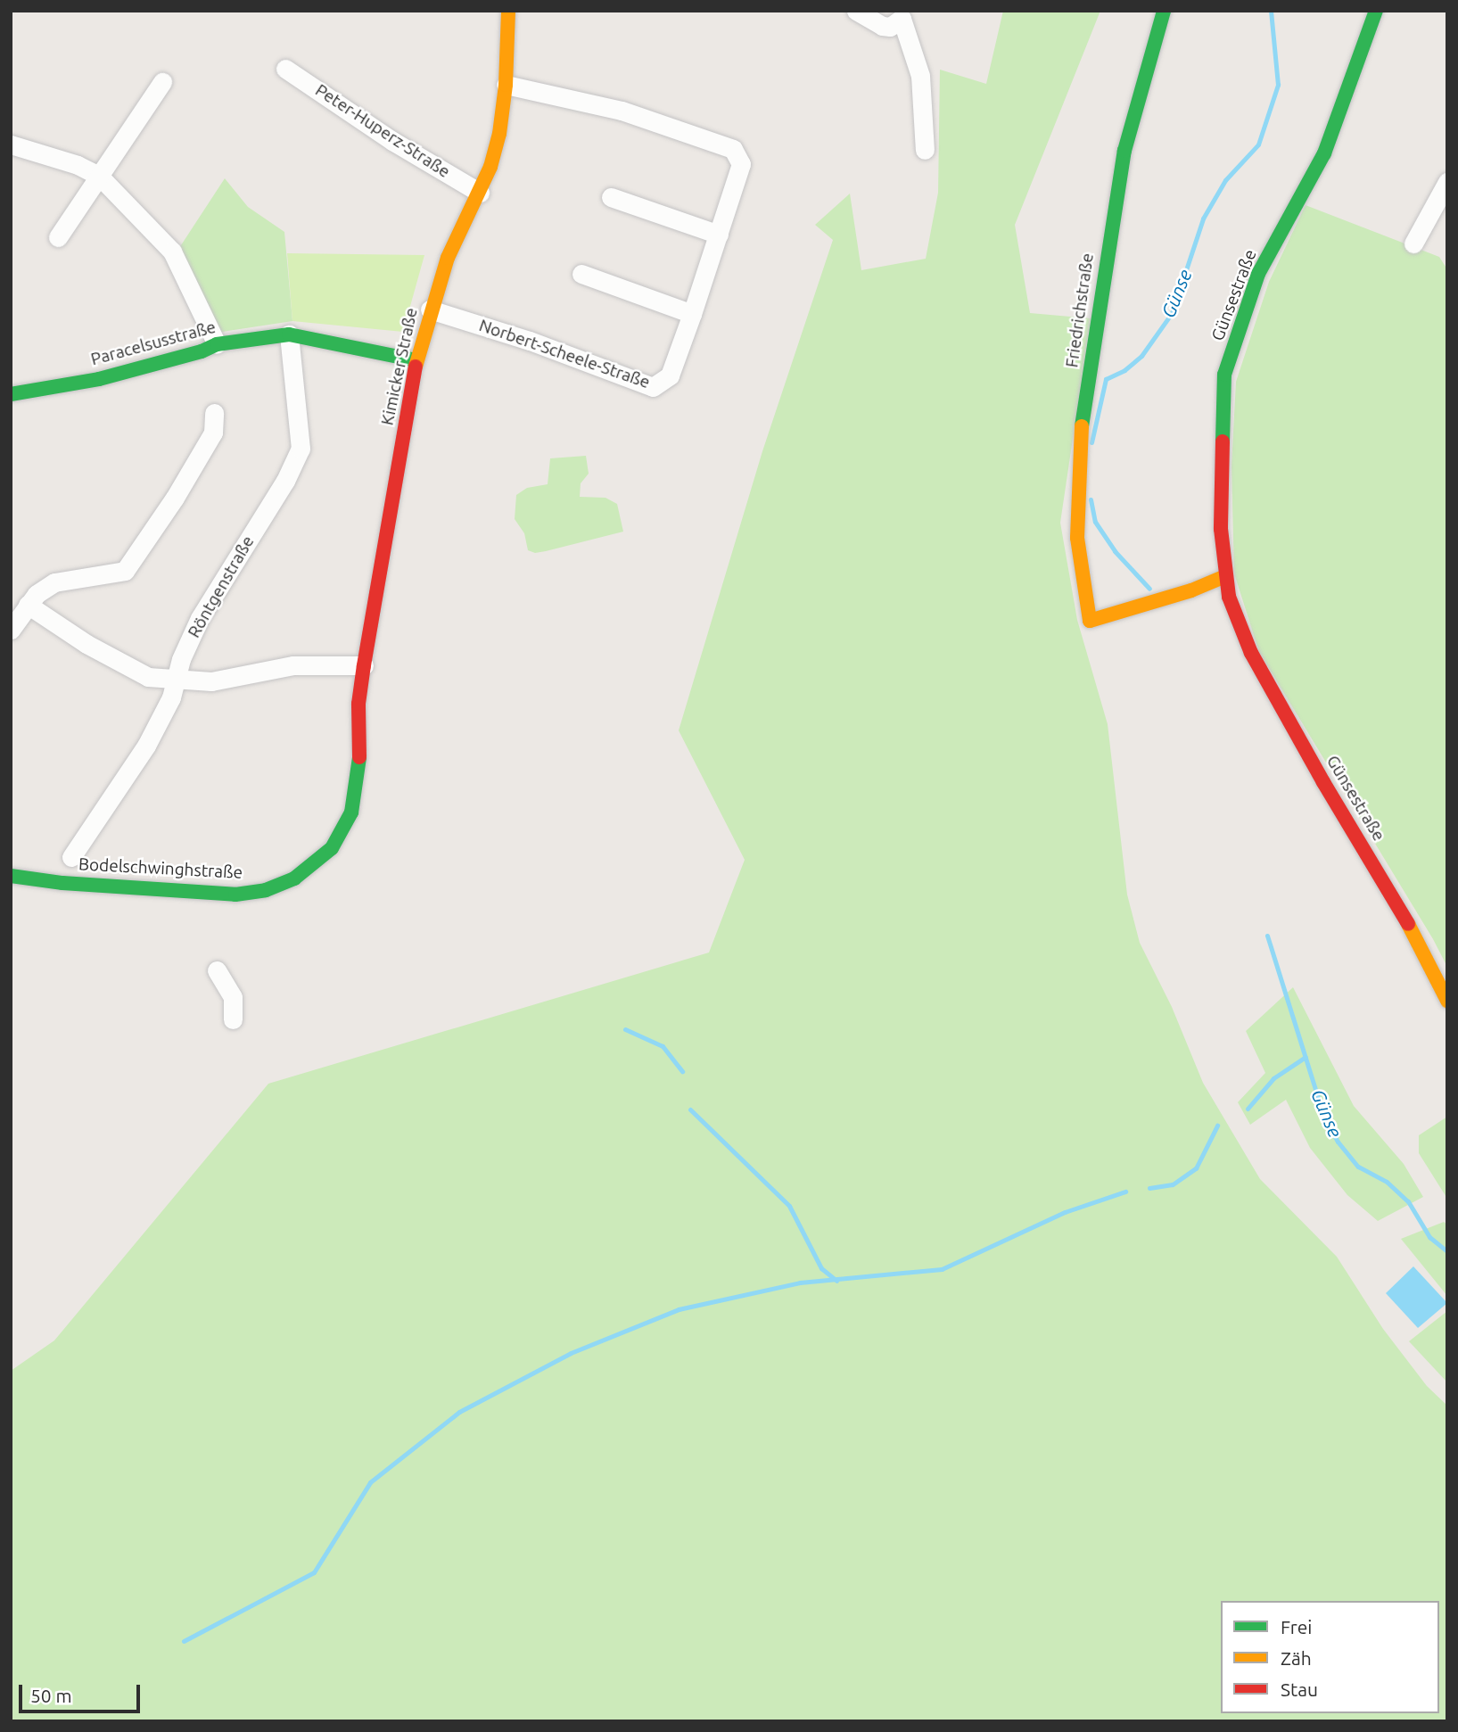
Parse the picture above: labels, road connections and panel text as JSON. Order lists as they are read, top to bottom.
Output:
{
  "streets": {
    "street": [
      "Peter-Huperz-Straße",
      "Günsestraße",
      "Friedrichstraße",
      "Paracelsusstraße",
      "Norbert-Scheele-Straße",
      "Kimicker Straße",
      "Röntgenstraße",
      "Bodelschwinghstraße"
    ]
  },
  "crossings": [
    ["Peter-Huperz-Straße", "Kimicker Straße"],
    ["Günsestraße", "Friedrichstraße"],
    ["Paracelsusstraße", "Kimicker Straße"],
    ["Paracelsusstraße", "Röntgenstraße"],
    ["Norbert-Scheele-Straße", "Kimicker Straße"],
    ["Kimicker Straße", "Bodelschwinghstraße"]
  ],
  "water": ["Günse"],
  "legend": ["Frei", "Zäh", "Stau"],
  "scale_bar": "50 m"
}
